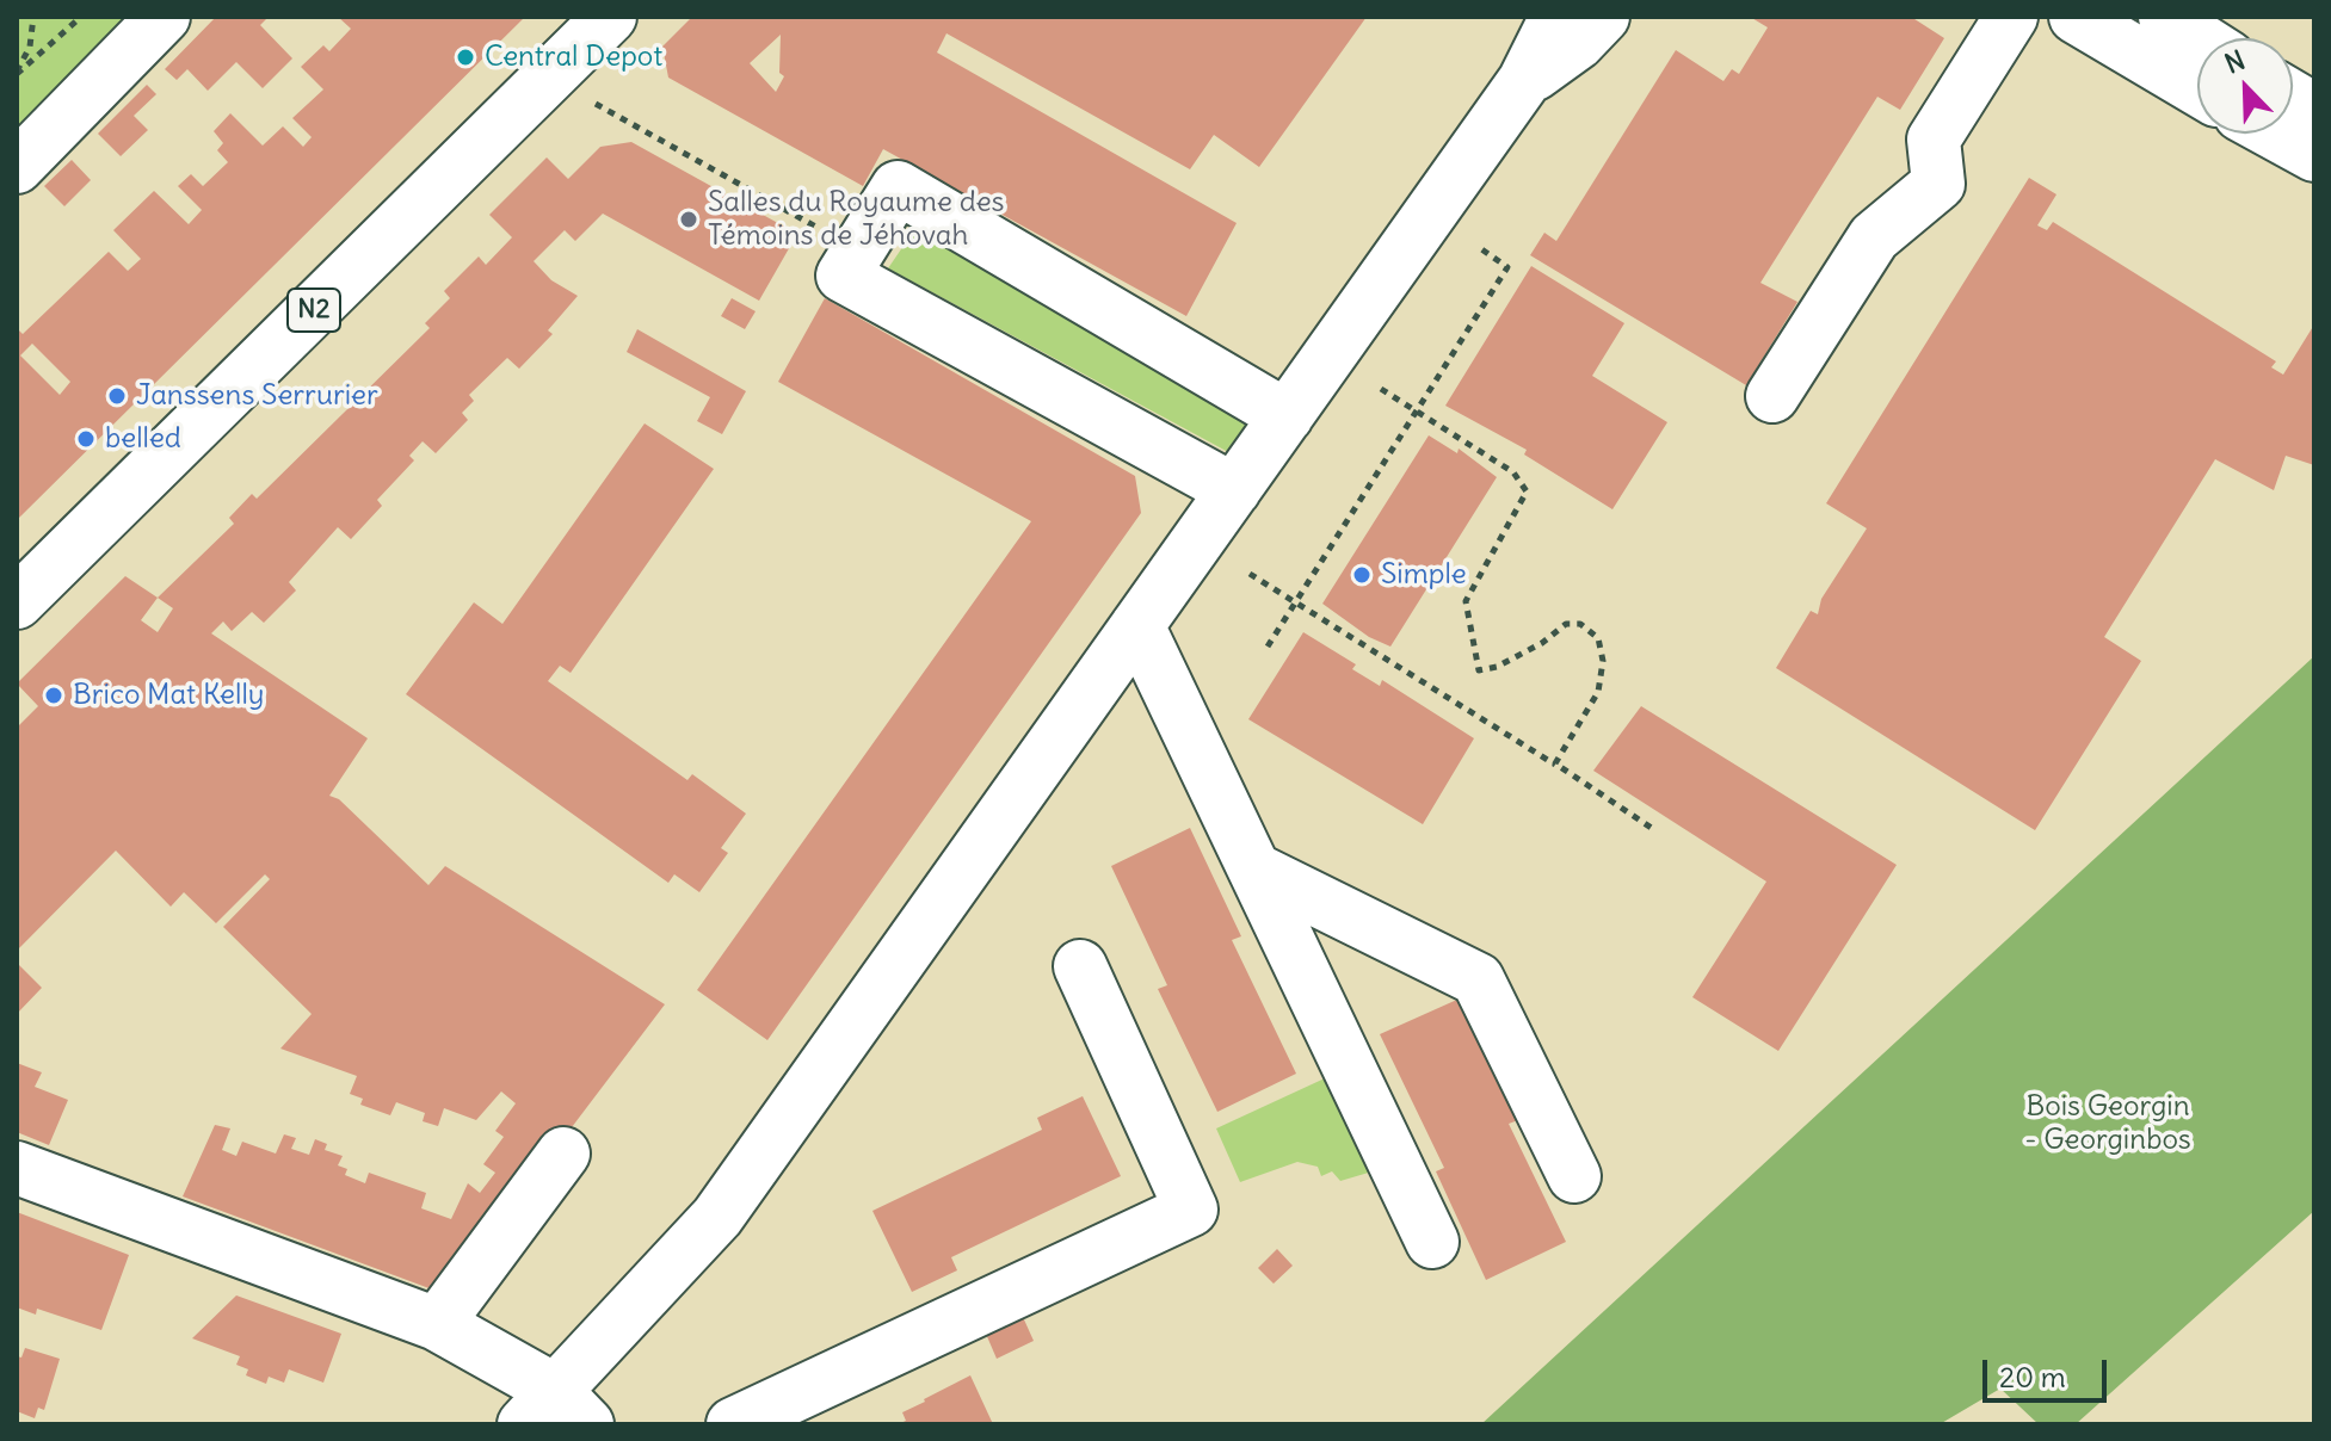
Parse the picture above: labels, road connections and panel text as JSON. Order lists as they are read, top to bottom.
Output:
{
  "streets": {
    "street": ["N2"]
  },
  "parks": ["Bois Georgin - Georginbos"],
  "places": [
    "Central Depot",
    "Salles du Royaume des Témoins de Jéhovah",
    "Janssens Serrurier",
    "belled",
    "Simple",
    "Brico Mat Kelly"
  ],
  "scale_bar": "20 m",
  "north": "top left"
}
